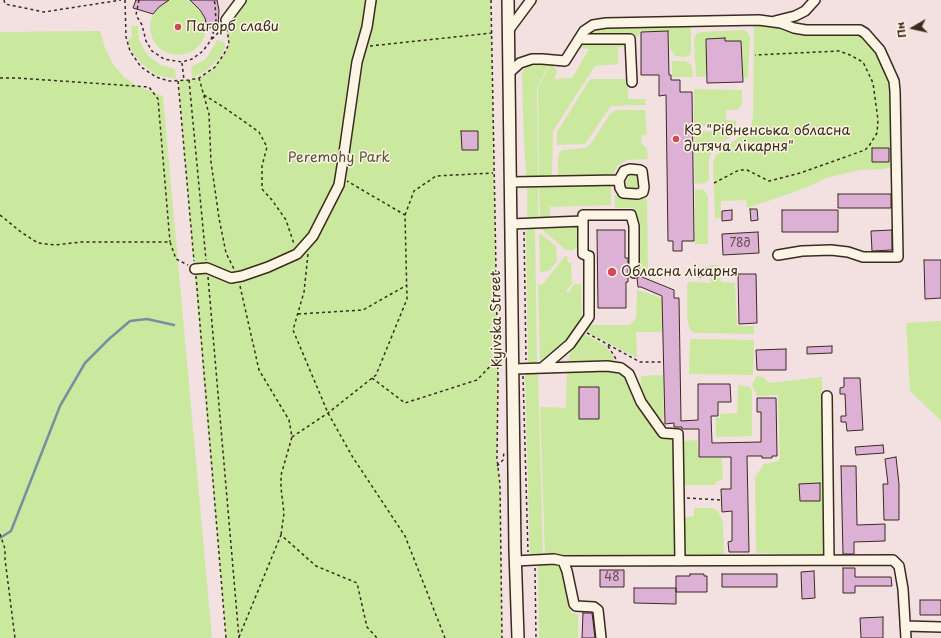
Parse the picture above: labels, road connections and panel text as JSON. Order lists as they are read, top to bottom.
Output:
{
  "streets": {
    "main road": ["Kyivska Street"]
  },
  "parks": ["Peremohy Park"],
  "places": ["Пагорб слави", "КЗ \"Рівненська обласна дитяча лікарня\"", "Обласна лікарня"],
  "house_numbers": ["78д", "48"],
  "north": "left"
}
